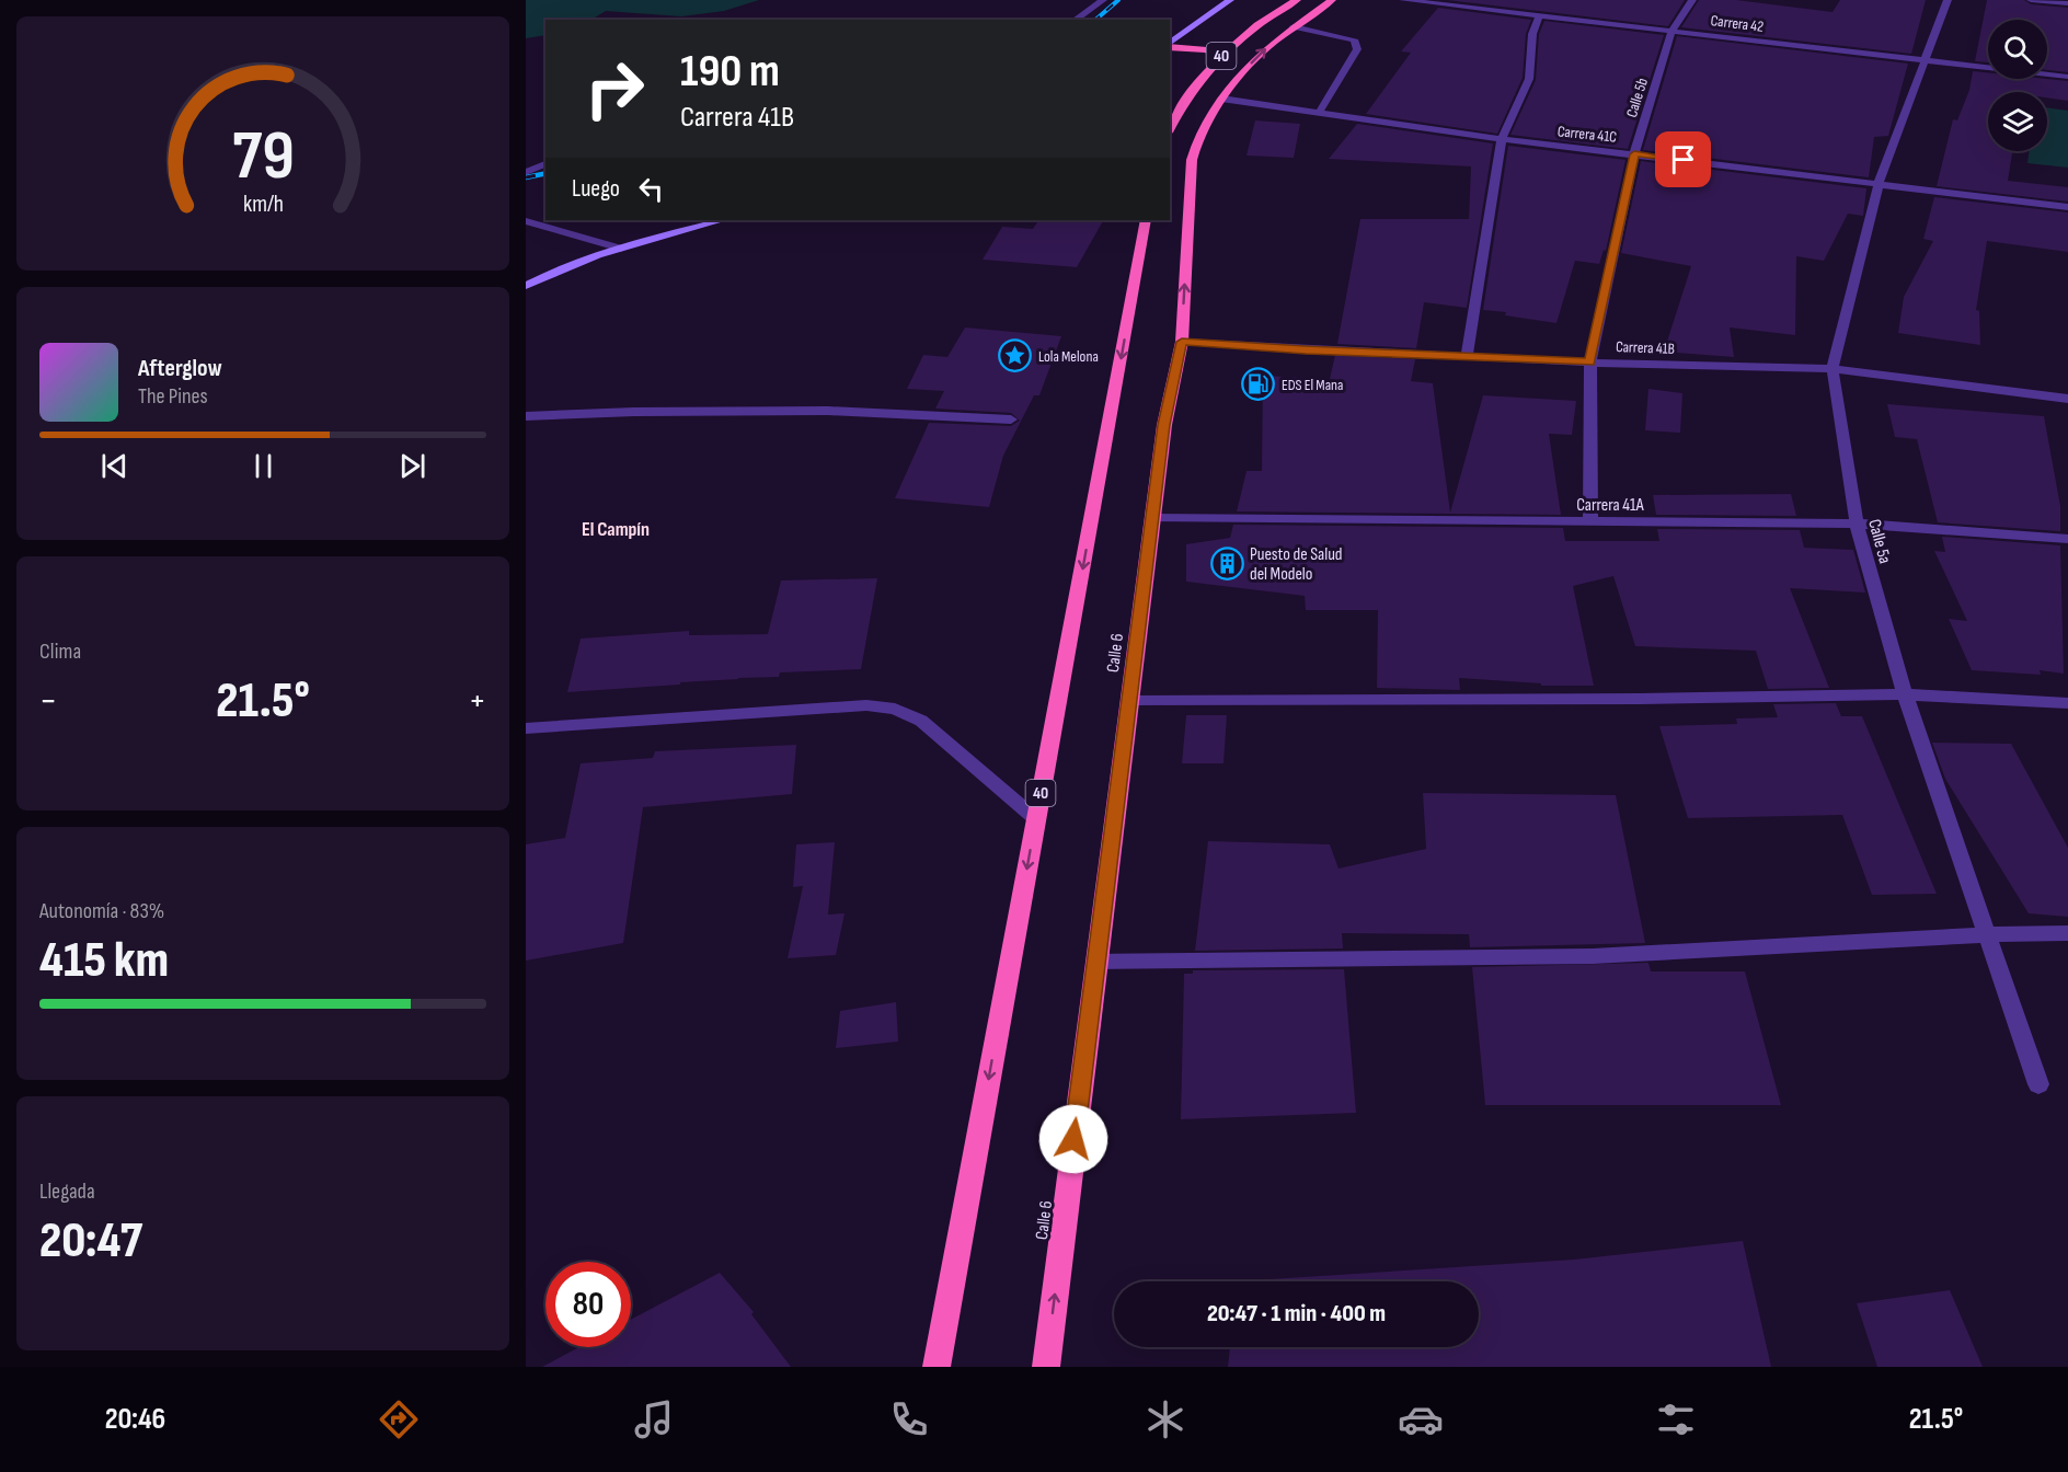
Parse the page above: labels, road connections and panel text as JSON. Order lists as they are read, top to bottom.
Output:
{
  "streets": {
    "highway": ["40", "Calle 6"],
    "street": [
      "Carrera 42",
      "Calle 5b",
      "Carrera 41C",
      "Carrera 41B",
      "Carrera 41A",
      "Calle 5a"
    ]
  },
  "crossings": [
    ["Carrera 42", "Calle 5b"],
    ["Carrera 42", "Calle 5a"],
    ["Calle 5b", "Carrera 41C"],
    ["Calle 5b", "Carrera 41B"],
    ["Calle 5b", "Carrera 41A"],
    ["Carrera 41C", "Calle 5a"],
    ["Carrera 41C", "Calle 6"],
    ["Carrera 41B", "Calle 5a"],
    ["Carrera 41B", "Calle 6"],
    ["Carrera 41A", "Calle 5a"],
    ["Carrera 41A", "Calle 6"]
  ],
  "districts": ["El Campín"],
  "places": {
    "place": ["Lola Melona"],
    "fuel station": ["EDS El Mana"],
    "building": ["Puesto de Salud del Modelo"]
  },
  "page": {
    "turn": ["190 m", "Carrera 41B"],
    "then": "Luego",
    "song": ["Afterglow", "The Pines"],
    "tile": [
      "Clima",
      ["Autonomía · 83%", "415 km"],
      ["Llegada", "20:47"]
    ],
    "heat": ["−", "21.5°", "+"],
    "limit": "80",
    "trip": "20:47 · 1 min · 400 m",
    "tabs": ["20:46", "21.5°"],
    "gauge": ["79", "km/h"]
  }
}
